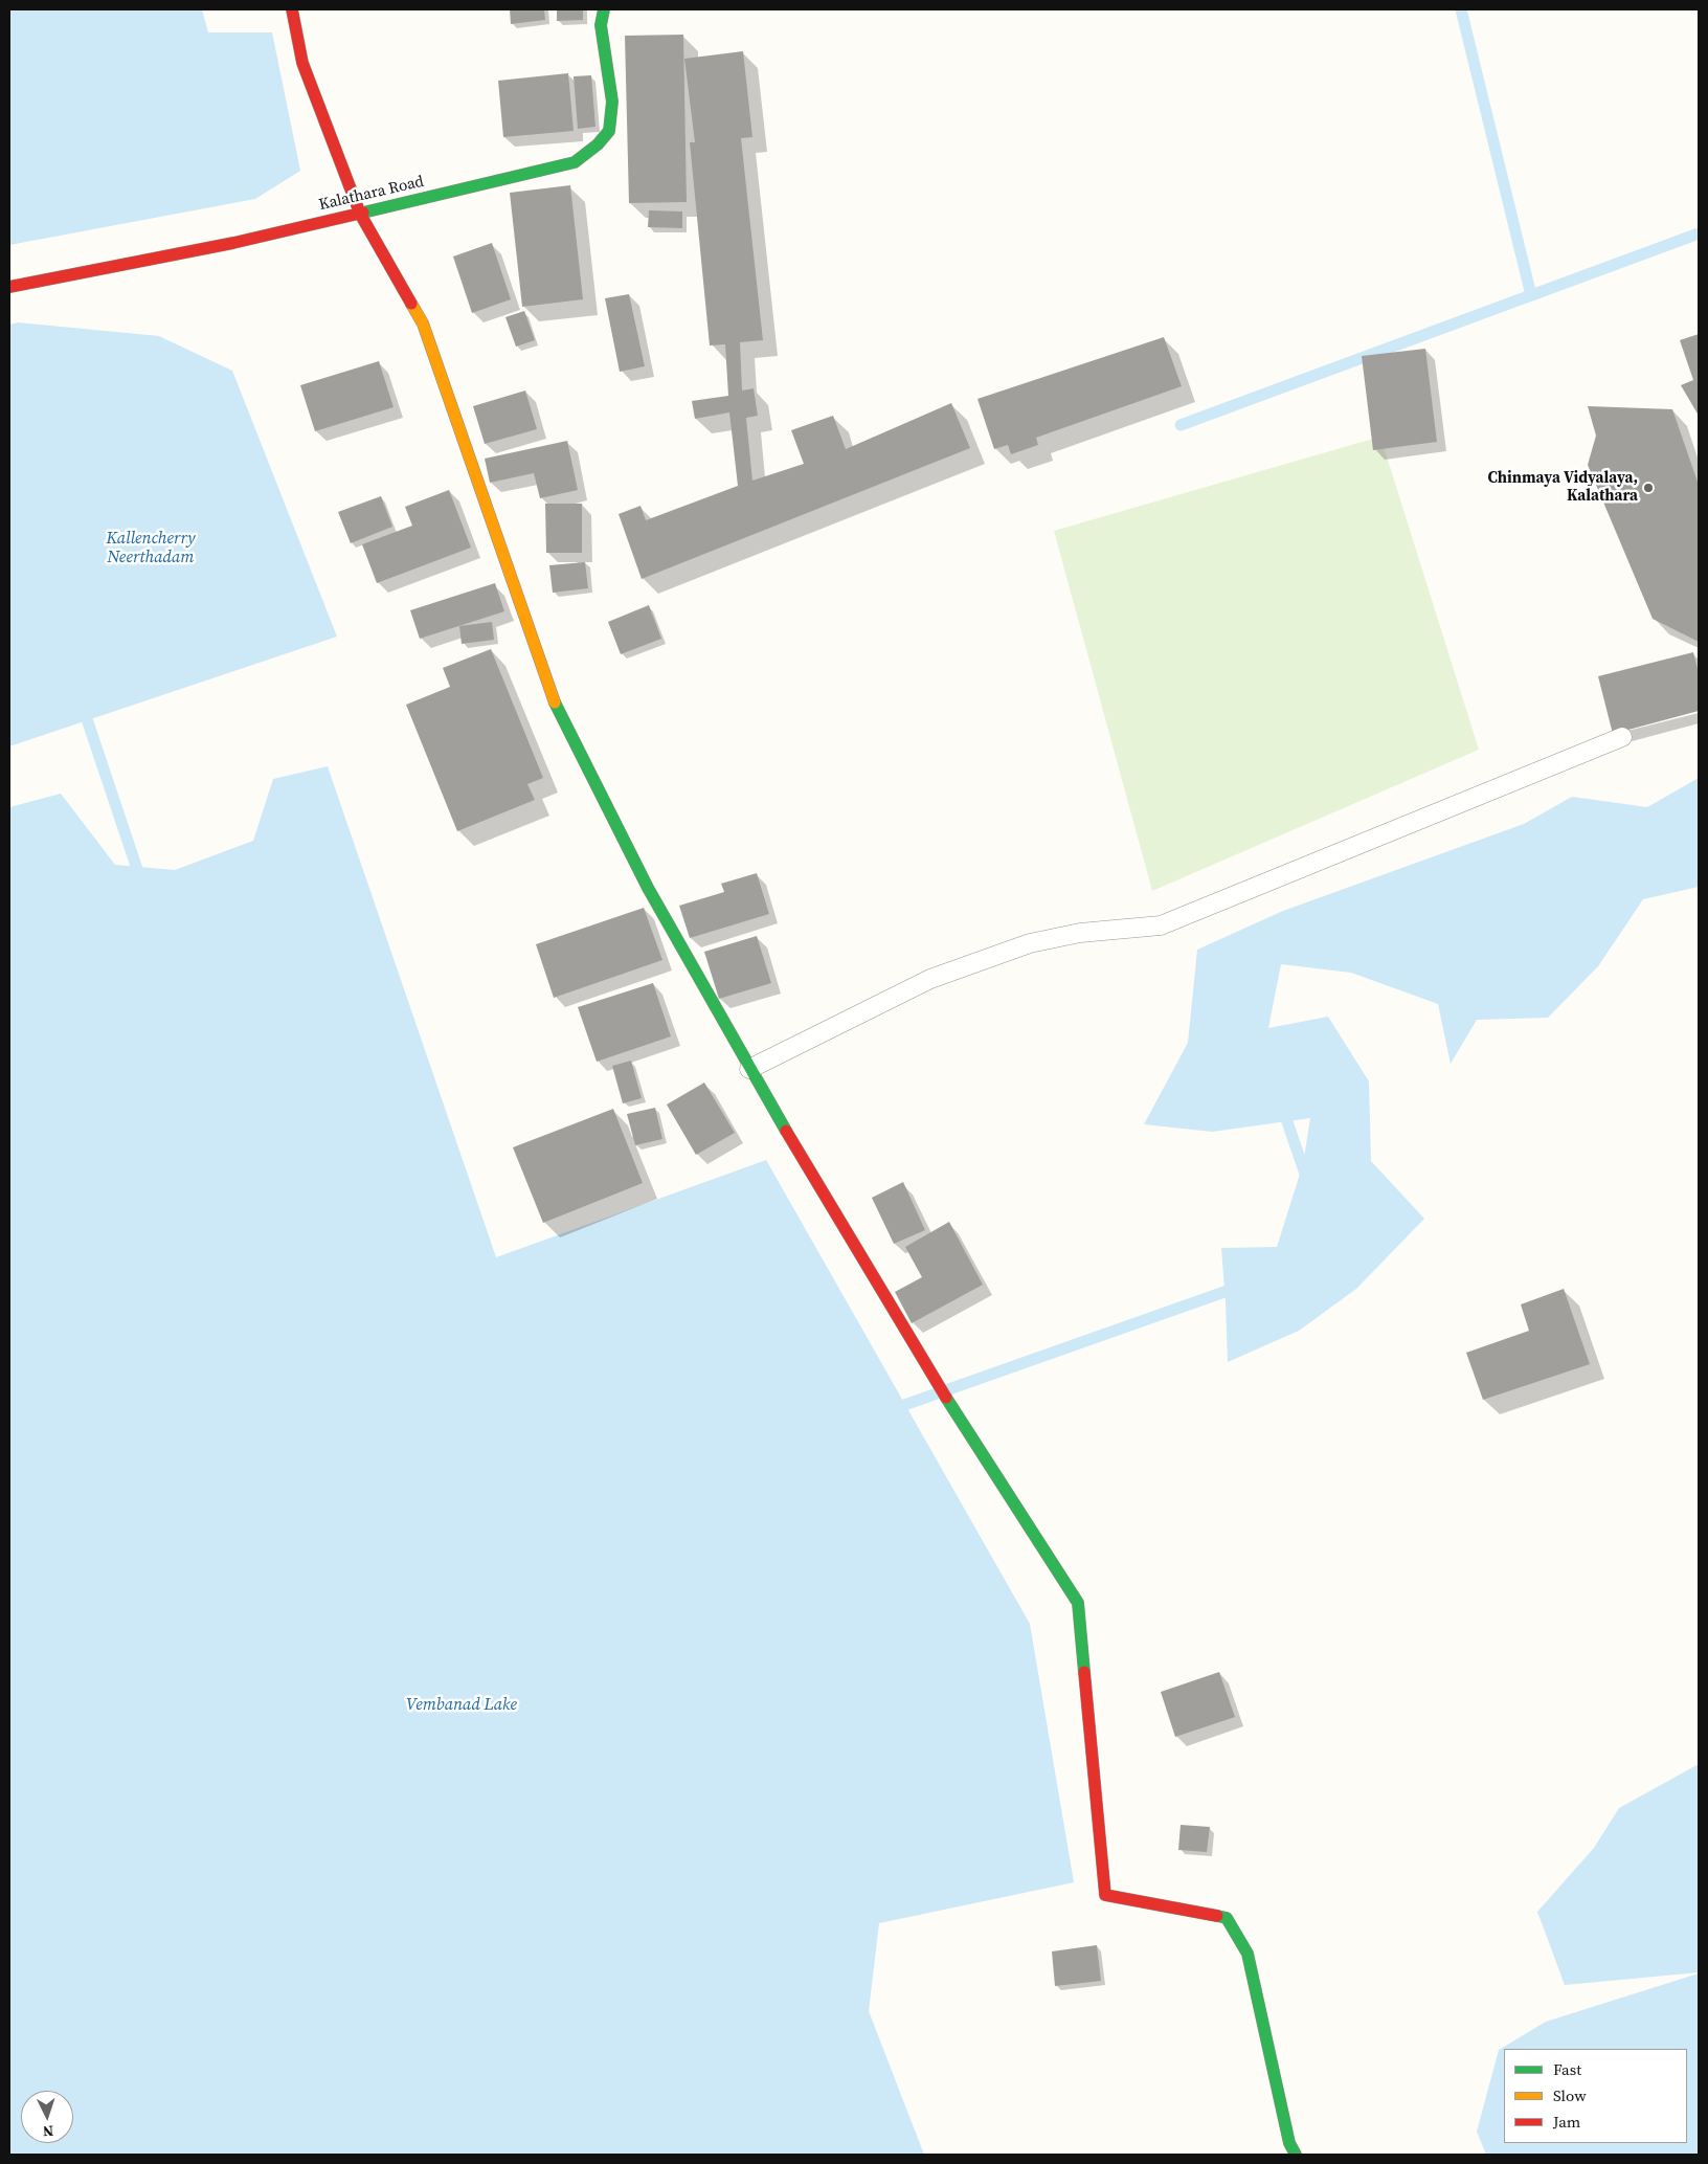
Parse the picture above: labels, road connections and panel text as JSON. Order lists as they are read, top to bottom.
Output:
{
  "streets": {
    "street": ["Kalathara Road"]
  },
  "water": ["Kallencherry Neerthadam", "Vembanad Lake"],
  "places": ["Chinmaya Vidyalaya, Kalathara"],
  "legend": ["Fast", "Slow", "Jam"],
  "north": "bottom"
}
